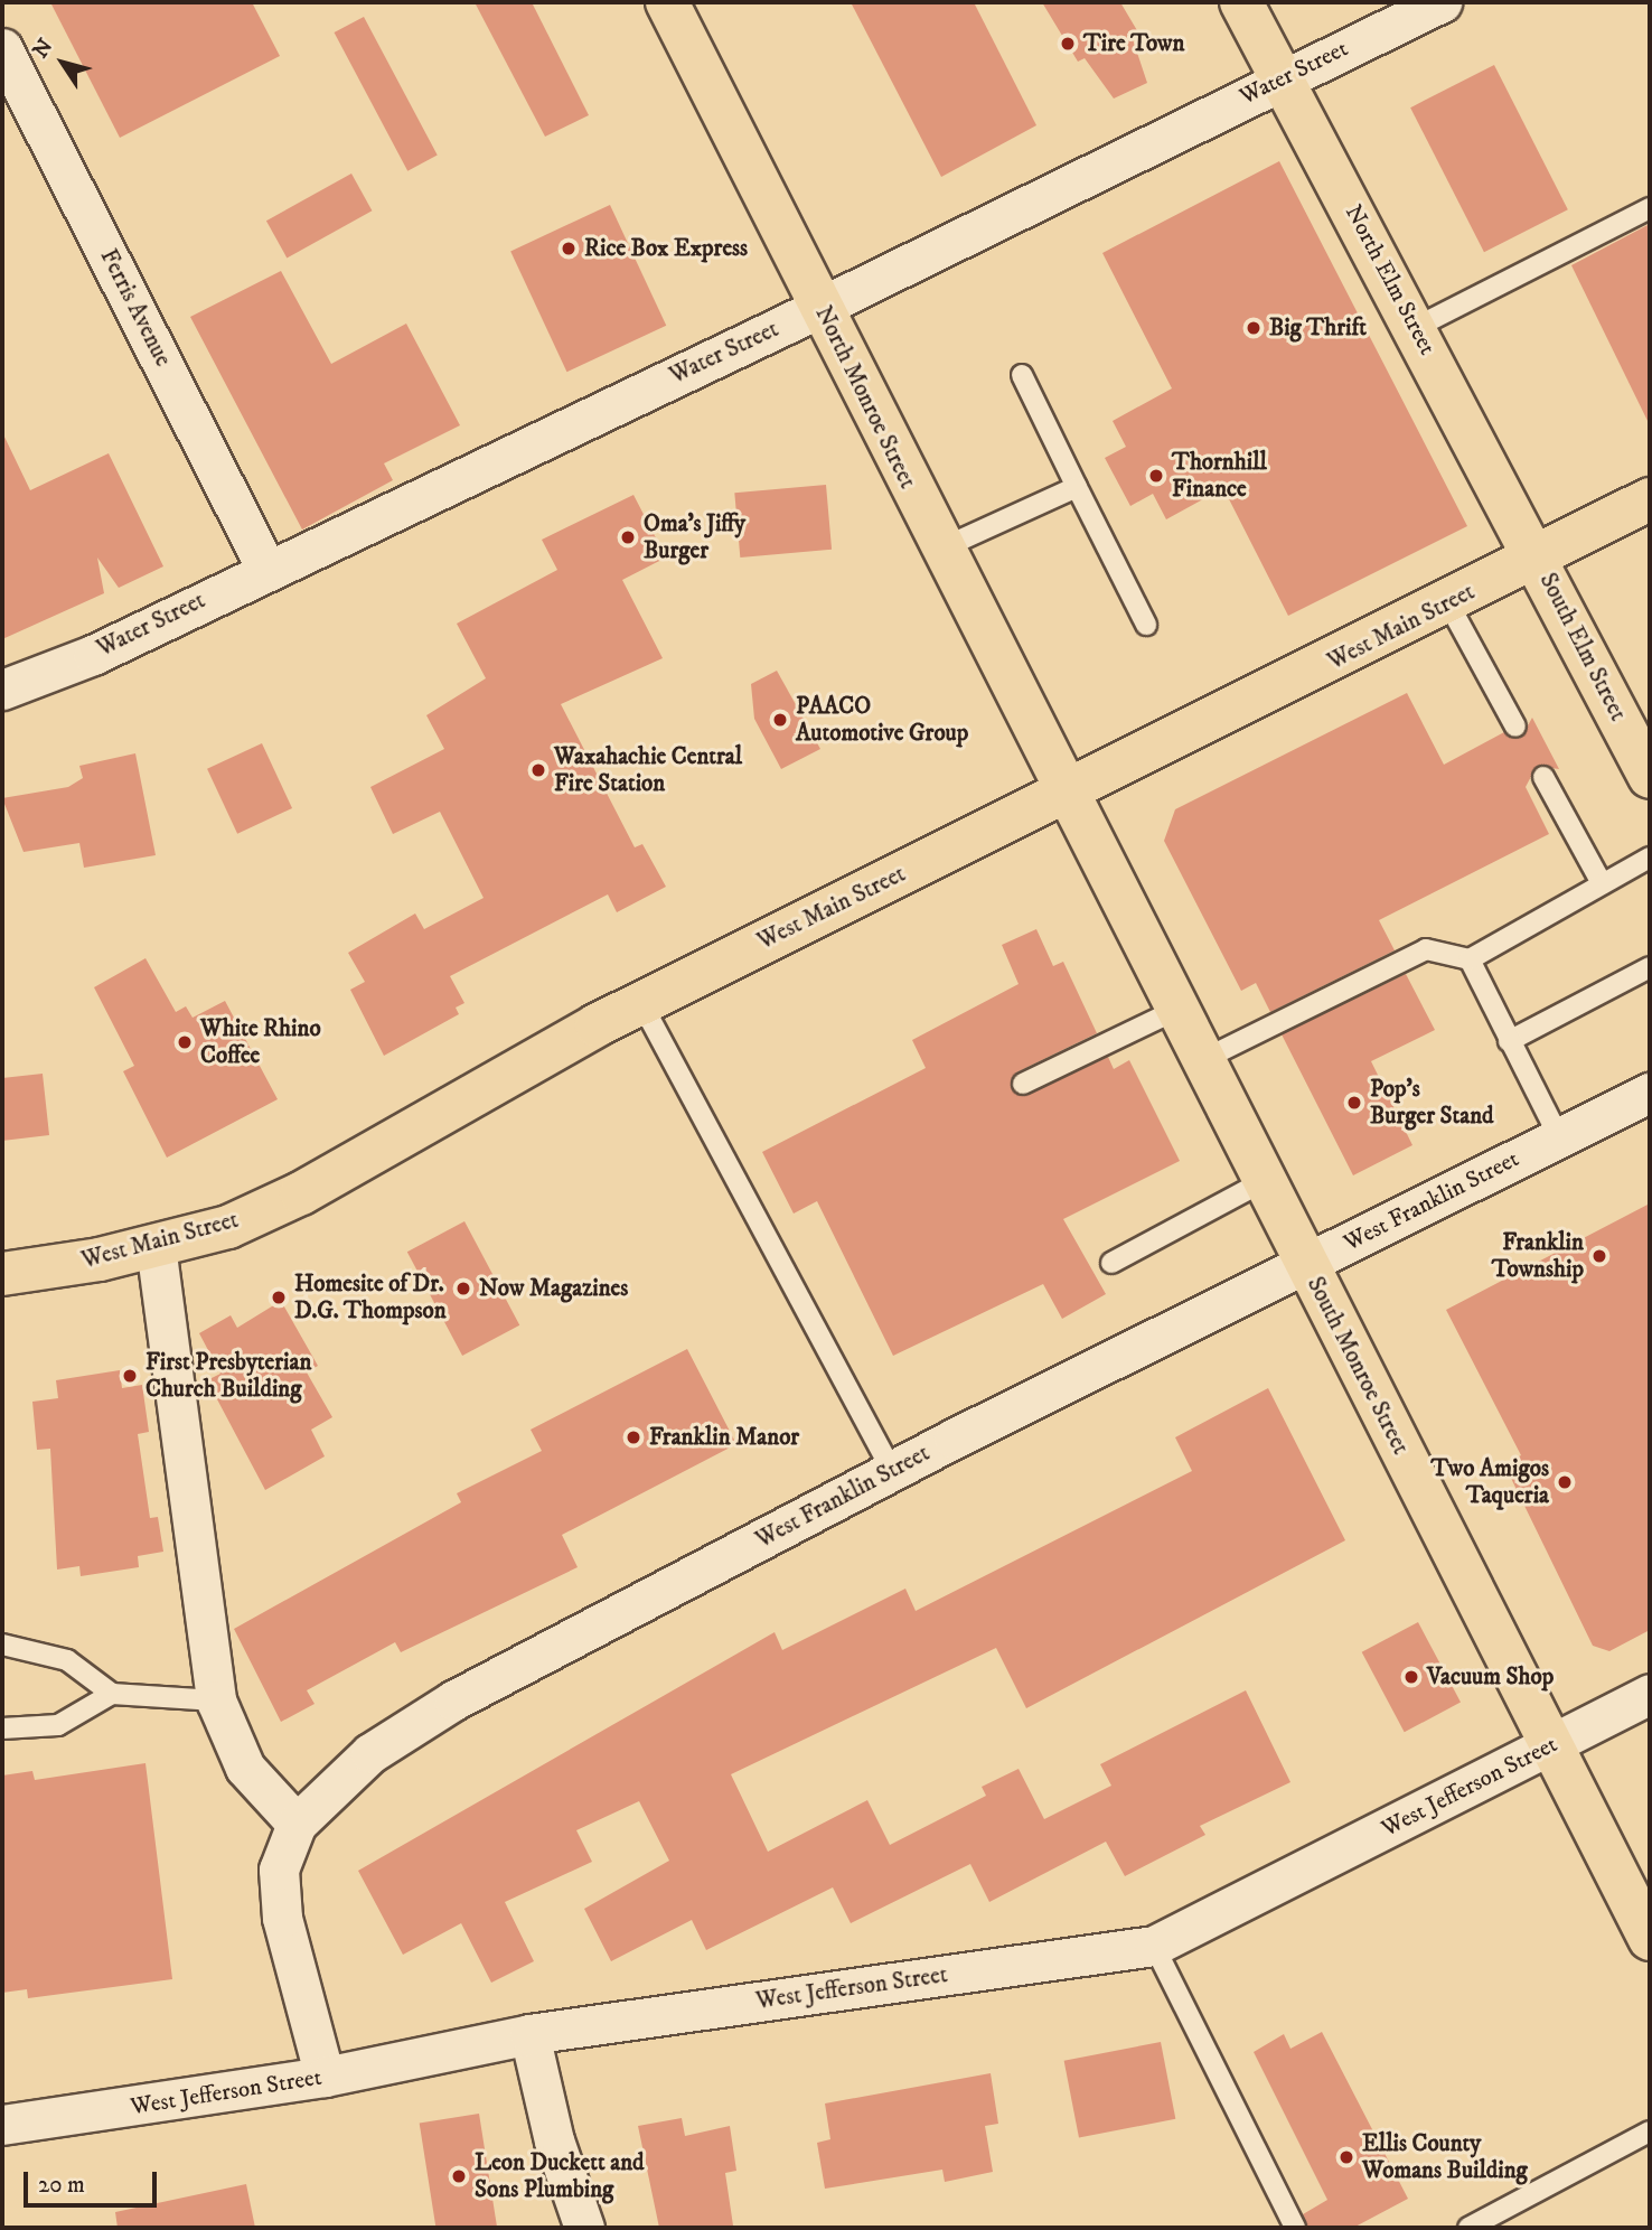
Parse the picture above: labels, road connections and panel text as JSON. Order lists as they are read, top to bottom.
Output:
{
  "streets": {
    "main road": [
      "North Elm Street",
      "North Monroe Street",
      "West Main Street",
      "South Elm Street",
      "South Monroe Street"
    ],
    "street": [
      "Water Street",
      "Ferris Avenue",
      "West Franklin Street",
      "West Jefferson Street"
    ]
  },
  "crossings": [
    ["Water Street", "North Elm Street"],
    ["Water Street", "Ferris Avenue"],
    ["Water Street", "North Monroe Street"],
    ["North Elm Street", "West Main Street"],
    ["North Elm Street", "South Elm Street"],
    ["North Monroe Street", "West Main Street"],
    ["North Monroe Street", "South Monroe Street"],
    ["West Main Street", "South Elm Street"],
    ["West Main Street", "South Monroe Street"],
    ["West Franklin Street", "South Monroe Street"],
    ["West Franklin Street", "West Jefferson Street"],
    ["South Monroe Street", "West Jefferson Street"]
  ],
  "places": [
    "Tire Town",
    "Rice Box Express",
    "Big Thrift",
    "Thornhill Finance",
    "Oma's Jiffy Burger",
    "PAACO Automotive Group",
    "Waxahachie Central Fire Station",
    "White Rhino Coffee",
    "Pop's Burger Stand",
    "Franklin Township",
    "Now Magazines",
    "Homesite of Dr. D.G. Thompson",
    "First Presbyterian Church Building",
    "Franklin Manor",
    "Two Amigos Taqueria",
    "Vacuum Shop",
    "Ellis County Womans Building",
    "Leon Duckett and Sons Plumbing"
  ],
  "scale_bar": "20 m",
  "north": "top left"
}
